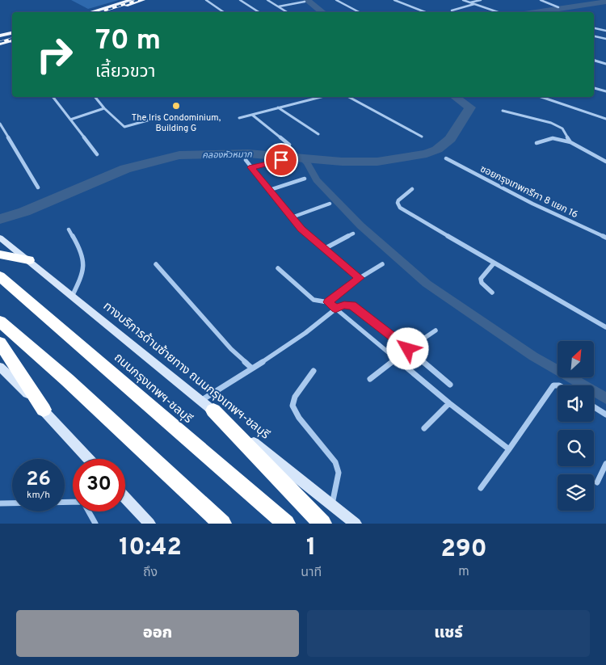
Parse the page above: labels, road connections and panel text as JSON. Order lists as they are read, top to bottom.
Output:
{
  "streets": {
    "highway": ["ถนนกรุงเทพฯ-ชลบุรี"],
    "main road": ["ทางบริการด้านซ้ายทาง ถนนกรุงเทพฯ-ชลบุรี"],
    "street": ["ซอยกรุงเทพกรีฑา 8 แยก 16"]
  },
  "water": ["คลองหัวหมาก"],
  "places": ["The Iris Condominium, Building G"],
  "north": "top right",
  "page": {
    "turn": ["70 m", "เลี้ยวขวา"],
    "speed": "26 km/h",
    "limit": "30",
    "eta": [
      "10:42",
      "ถึง",
      "1",
      "นาที",
      "290",
      "m"
    ],
    "buttons": ["ออก", "แชร์"]
  }
}
